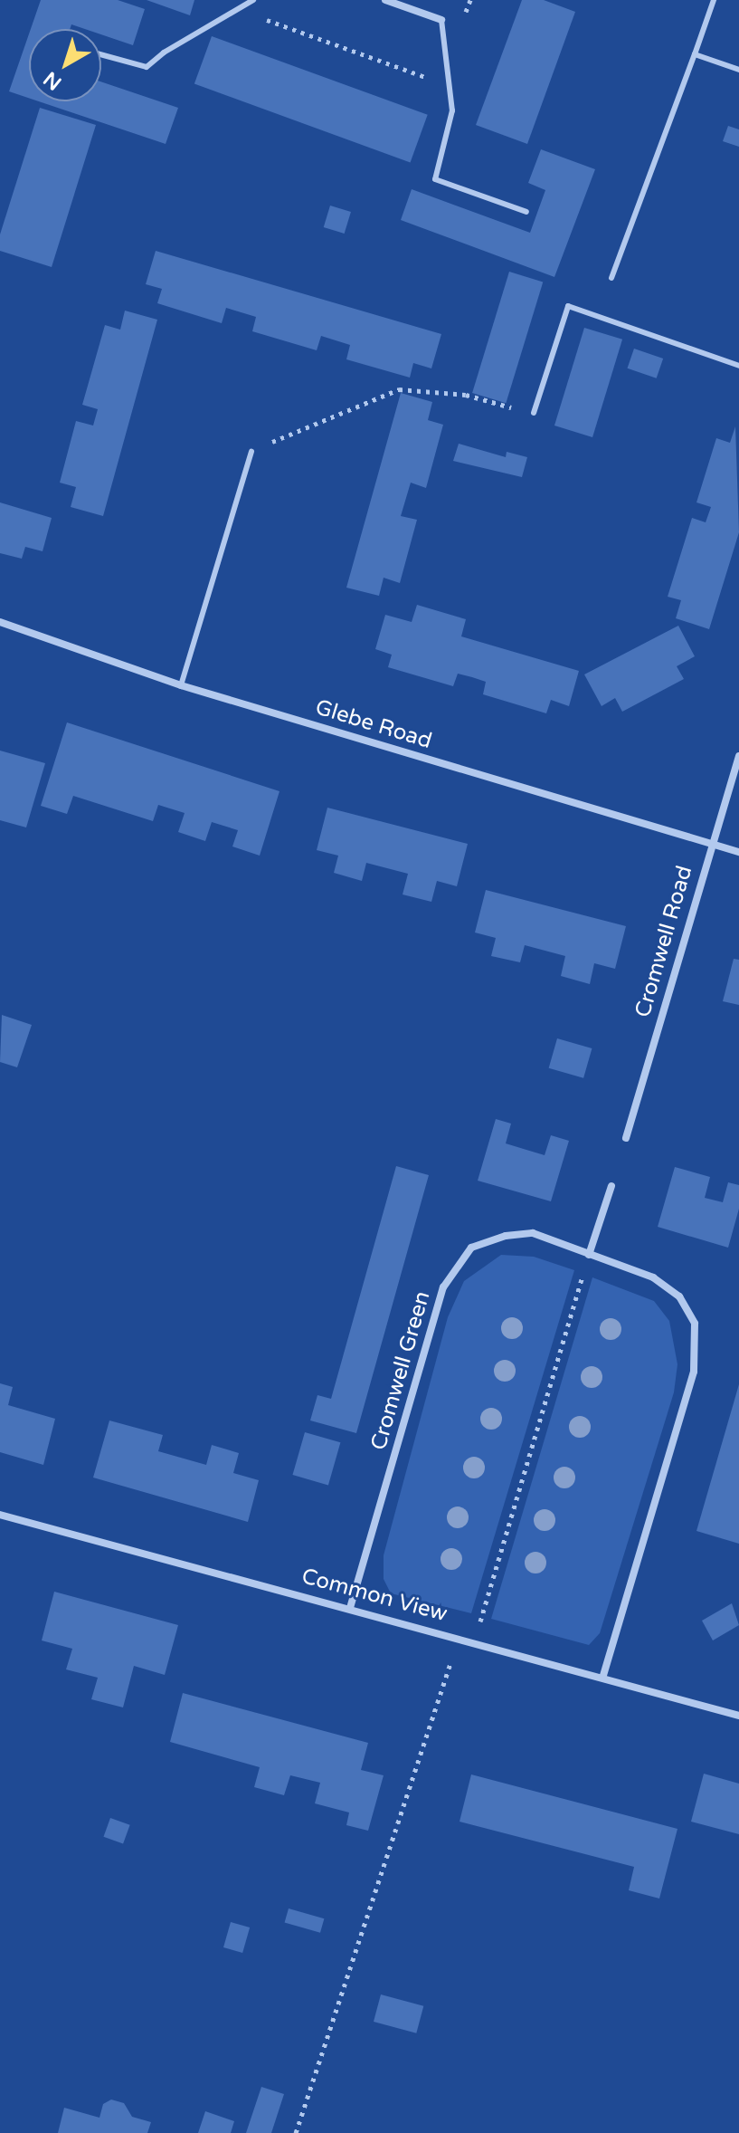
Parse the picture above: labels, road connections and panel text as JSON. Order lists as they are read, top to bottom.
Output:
{
  "streets": {
    "street": [
      "Glebe Road",
      "Cromwell Road",
      "Cromwell Green",
      "Common View"
    ]
  },
  "crossings": [
    ["Glebe Road", "Cromwell Road"],
    ["Cromwell Green", "Common View"]
  ],
  "north": "bottom left"
}
